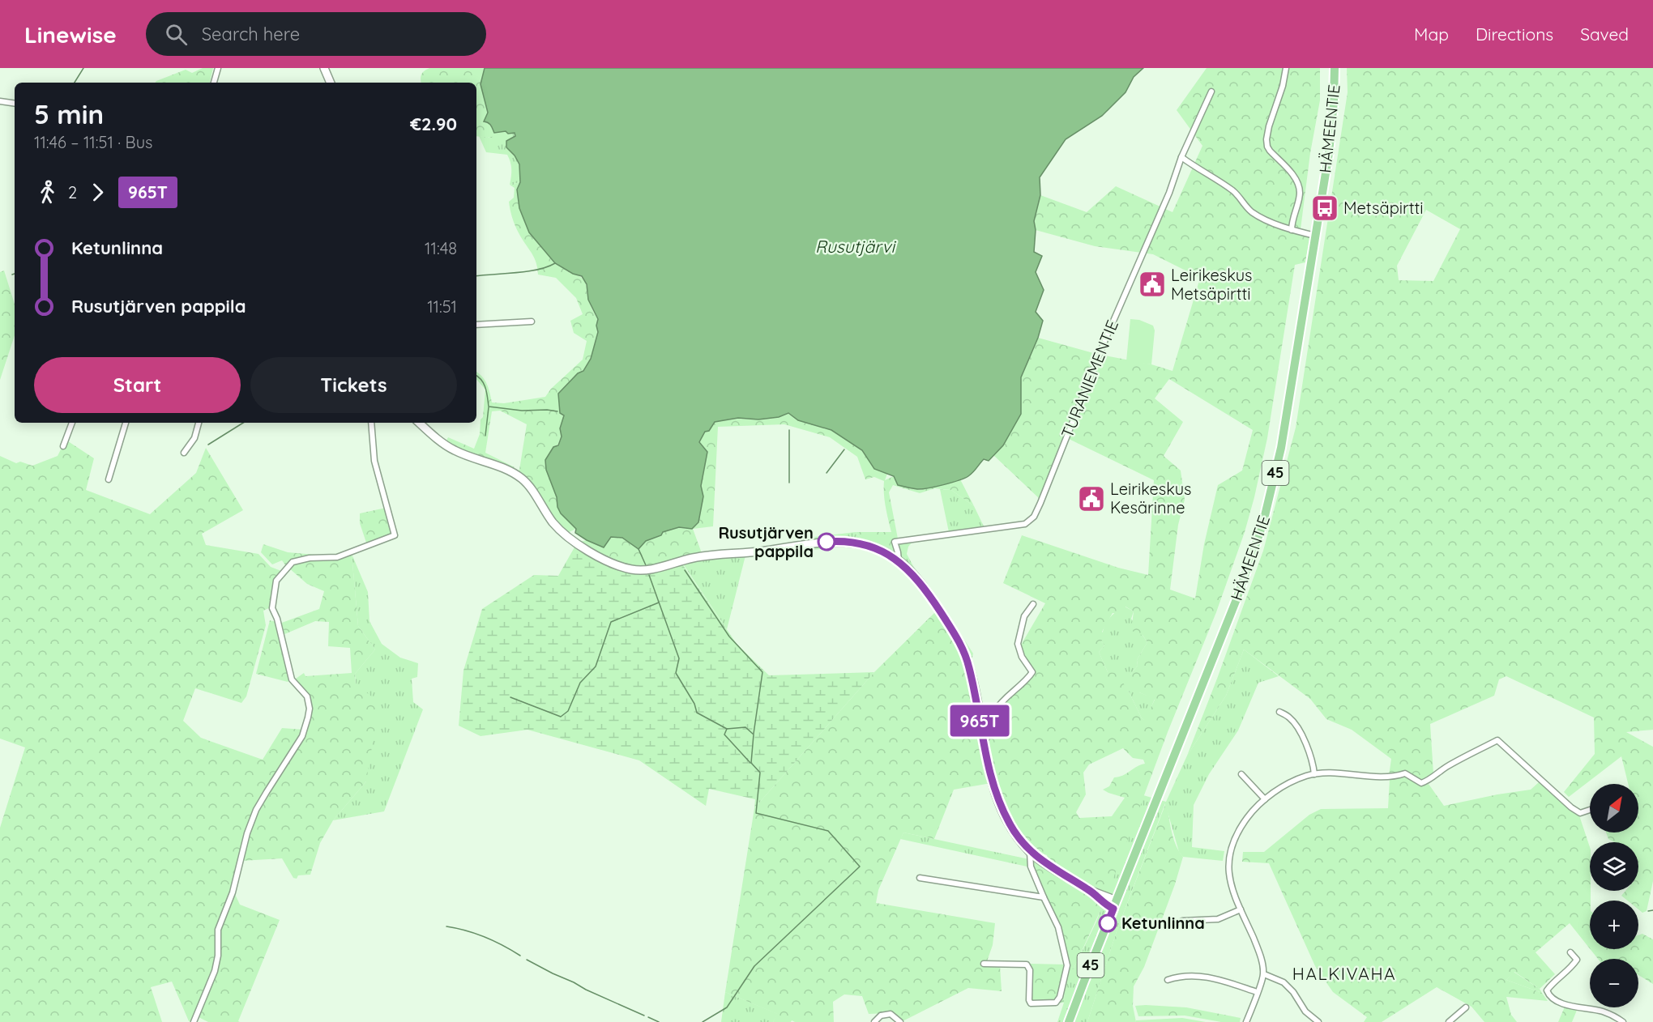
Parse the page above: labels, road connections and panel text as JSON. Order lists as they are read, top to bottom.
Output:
{
  "streets": {
    "main road": ["HÄMEENTIE", "45"],
    "street": ["TURANIEMENTIE"]
  },
  "districts": ["HALKIVAHA"],
  "water": ["Rusutjärvi"],
  "places": {
    "bus stop": ["Metsäpirtti"],
    "public building": ["Leirikeskus Metsäpirtti", "Leirikeskus Kesärinne"],
    "other": ["Rusutjärven pappila", "Ketunlinna"]
  },
  "lines": ["bus line 965T"],
  "north": "top right",
  "page": {
    "header": "Linewise",
    "search": "Search here",
    "nav": ["Map", "Directions", "Saved"],
    "on_map": "965T",
    "heading": ["5 min", "11:46 – 11:51 · Bus", "€2.90"],
    "legs": ["2", "965T"],
    "list": [
      {
        "name": "Ketunlinna",
        "value": "11:48"
      },
      {
        "name": "Rusutjärven pappila",
        "value": "11:51"
      }
    ],
    "buttons": ["Start", "Tickets"],
    "map_buttons": ["+", "−"]
  }
}
